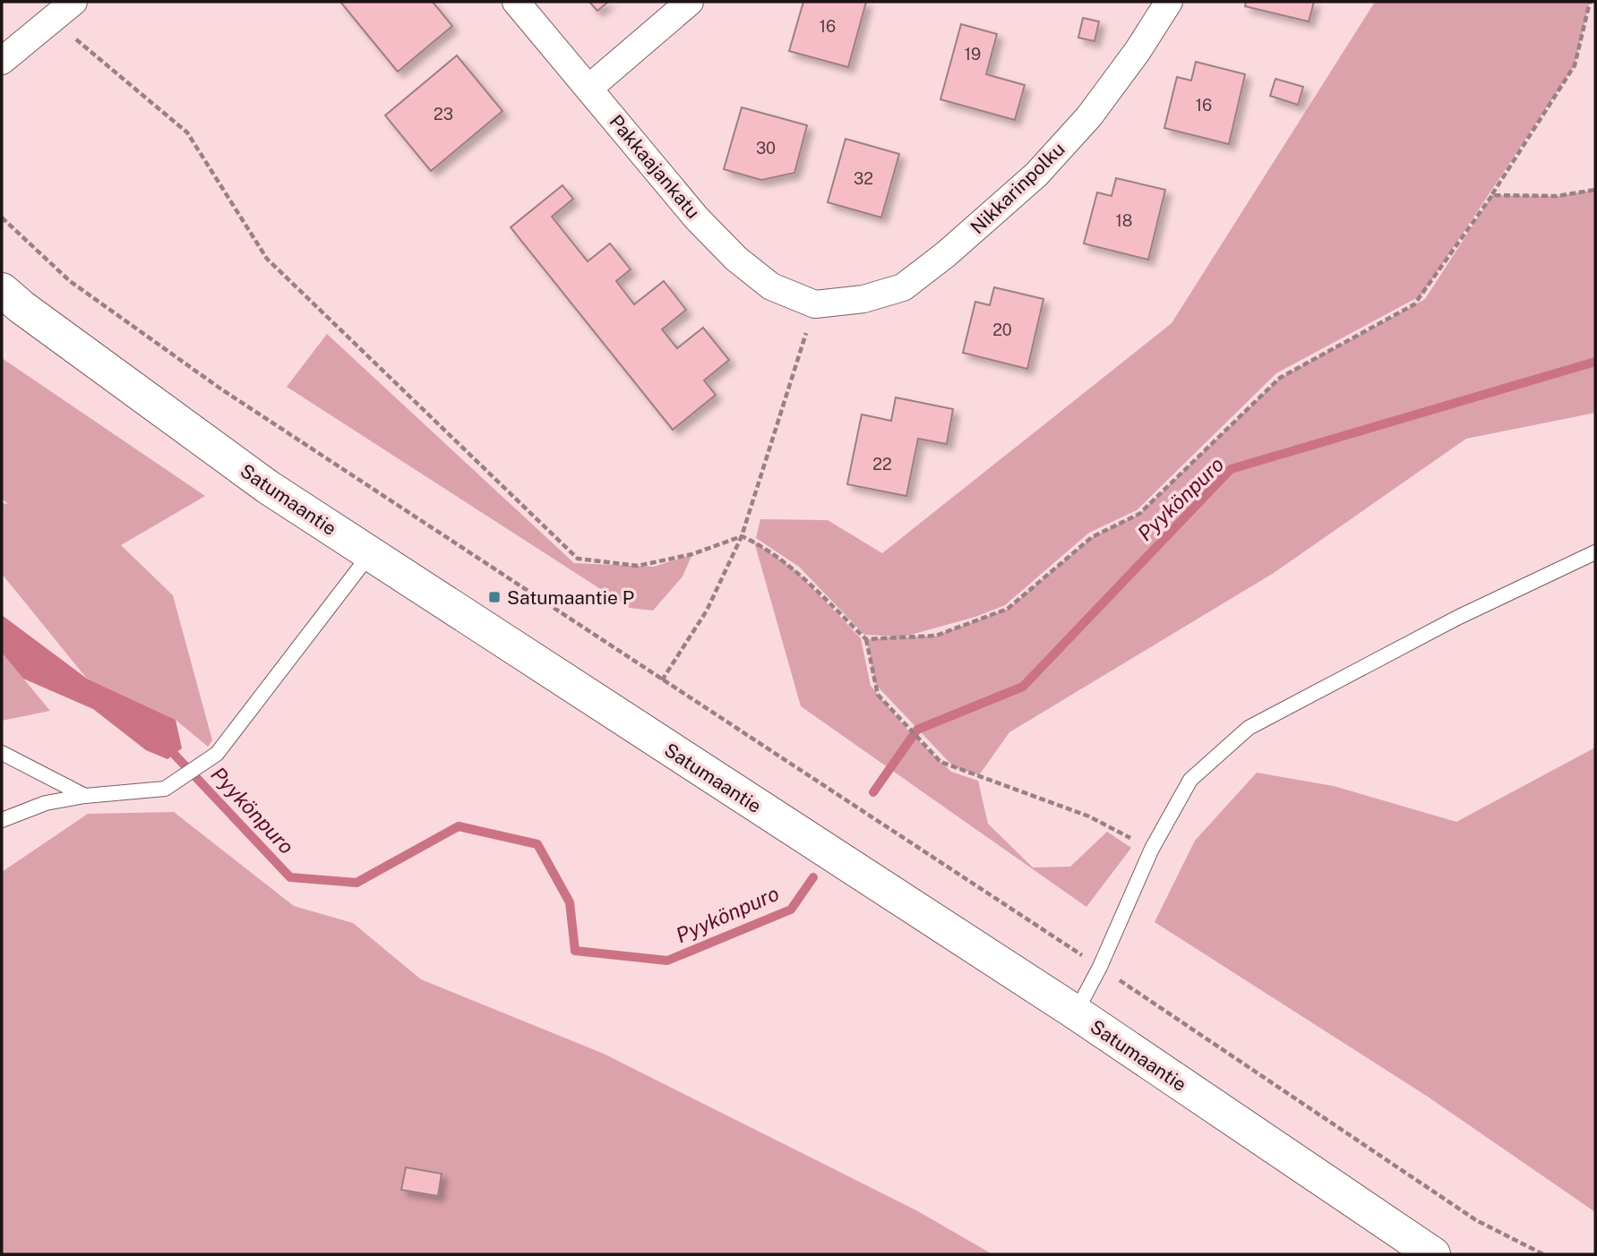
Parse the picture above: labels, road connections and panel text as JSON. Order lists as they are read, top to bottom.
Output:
{
  "streets": {
    "street": ["Pakkaajankatu", "Nikkarinpolku", "Satumaantie"]
  },
  "crossings": [
    ["Pakkaajankatu", "Nikkarinpolku"]
  ],
  "water": ["Pyykönpuro"],
  "places": {
    "transit": ["Satumaantie P"]
  },
  "house_numbers": [
    "16",
    "19",
    "16",
    "23",
    "30",
    "32",
    "18",
    "20",
    "22"
  ]
}
